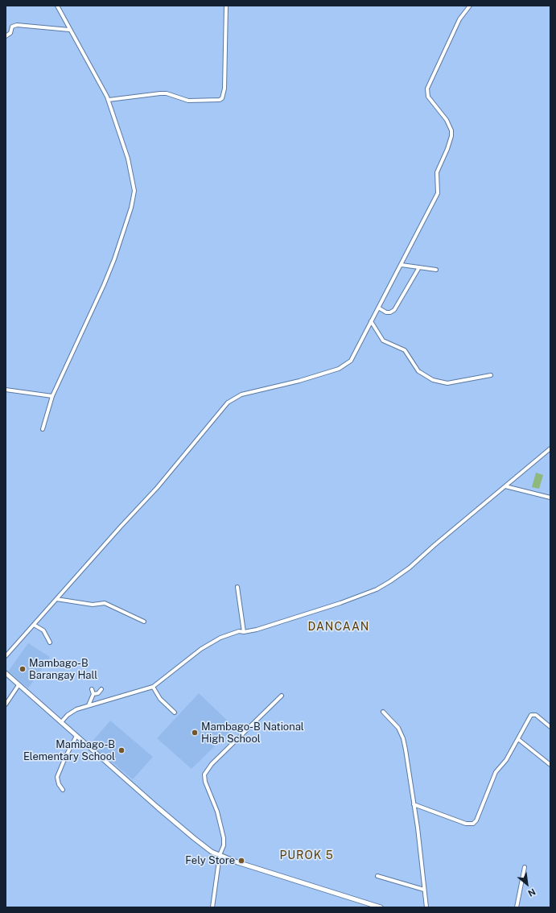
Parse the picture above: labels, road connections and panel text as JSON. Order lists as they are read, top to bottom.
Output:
{
  "districts": ["DANCAAN", "PUROK 5"],
  "places": [
    "Mambago-B Barangay Hall",
    "Mambago-B National High School",
    "Mambago-B Elementary School",
    "Fely Store"
  ],
  "north": "bottom right"
}
